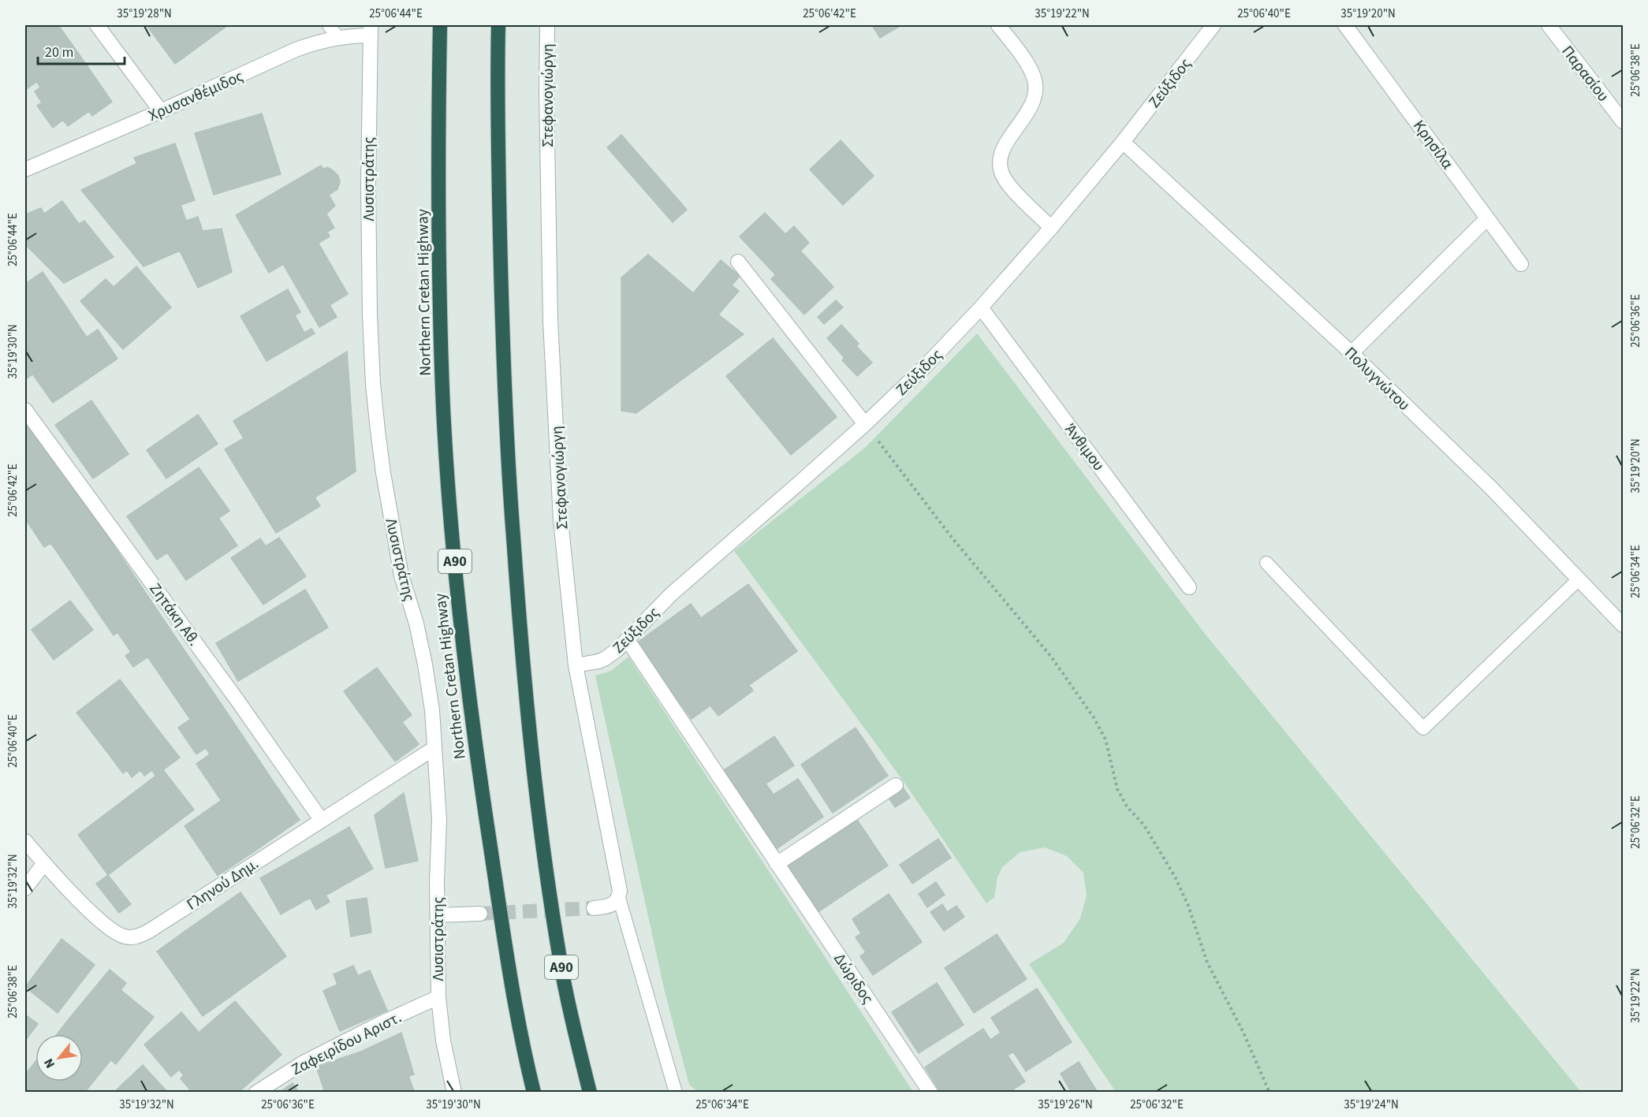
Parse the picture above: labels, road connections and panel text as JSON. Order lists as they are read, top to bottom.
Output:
{
  "streets": {
    "highway": ["Northern Cretan Highway", "Α90"],
    "street": [
      "Παρασίου",
      "Ζεύξιδος",
      "Χρυσανθέμιδος",
      "Στεφανογιώργη",
      "Κρησίλα",
      "Λυσιστράτης",
      "Πολυγνώτου",
      "Άνθιμου",
      "Ζητάκη Αθ.",
      "Γληνού Δημ.",
      "Δώριδος",
      "Ζαφειρίδου Αριστ."
    ]
  },
  "crossings": [
    ["Ζεύξιδος", "Στεφανογιώργη"],
    ["Ζεύξιδος", "Πολυγνώτου"],
    ["Ζεύξιδος", "Άνθιμου"],
    ["Ζεύξιδος", "Δώριδος"],
    ["Χρυσανθέμιδος", "Λυσιστράτης"],
    ["Λυσιστράτης", "Γληνού Δημ."],
    ["Λυσιστράτης", "Ζαφειρίδου Αριστ."],
    ["Ζητάκη Αθ.", "Γληνού Δημ."]
  ],
  "scale_bar": "20 m",
  "north": "bottom left",
  "coordinates": [
    "35°19'28\"N",
    "25°06'44\"E",
    "25°06'42\"E",
    "35°19'22\"N",
    "25°06'40\"E",
    "35°19'20\"N",
    "25°06'38\"E",
    "25°06'36\"E",
    "35°19'30\"N",
    "25°06'34\"E",
    "25°06'32\"E",
    "35°19'32\"N",
    "35°19'26\"N",
    "35°19'24\"N"
  ]
}
